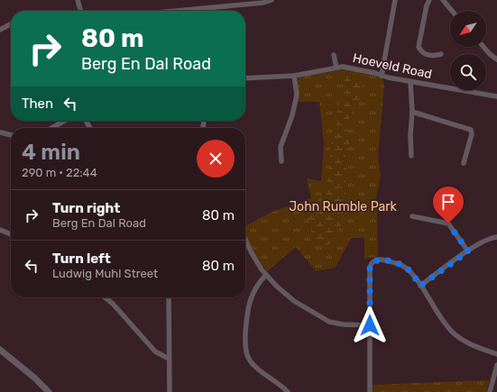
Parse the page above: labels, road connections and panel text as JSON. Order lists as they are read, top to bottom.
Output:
{
  "streets": {
    "street": ["Hoeveld Road"]
  },
  "parks": ["John Rumble Park"],
  "north": "bottom left",
  "page": {
    "turn": ["80 m", "Berg En Dal Road"],
    "then": "Then",
    "heading": ["4 min", "290 m · 22:44"],
    "list": [
      {
        "name": "Turn right",
        "note": "Berg En Dal Road",
        "value": "80 m"
      },
      {
        "name": "Turn left",
        "note": "Ludwig Muhl Street",
        "value": "80 m"
      }
    ]
  }
}
